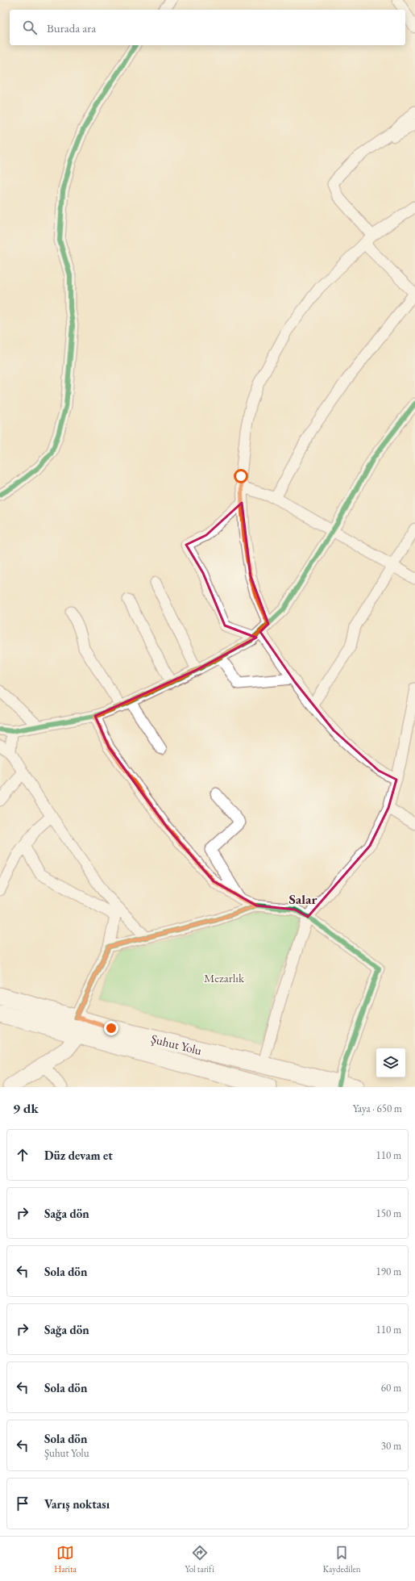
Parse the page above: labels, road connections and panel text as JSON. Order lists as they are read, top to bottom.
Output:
{
  "streets": {
    "main road": ["Şuhut Yolu"]
  },
  "districts": ["Salar"],
  "parks": ["Mezarlık"],
  "page": {
    "search": "Burada ara",
    "heading": ["9 dk", "Yaya · 650 m"],
    "list": [
      ["Düz devam et", "110 m"],
      ["Sağa dön", "150 m"],
      ["Sola dön", "190 m"],
      ["Sağa dön", "110 m"],
      ["Sola dön", "60 m"],
      ["Sola dön", "Şuhut Yolu", "30 m"],
      "Varış noktası"
    ],
    "nav": ["Harita", "Yol tarifi", "Kaydedilen"]
  }
}
